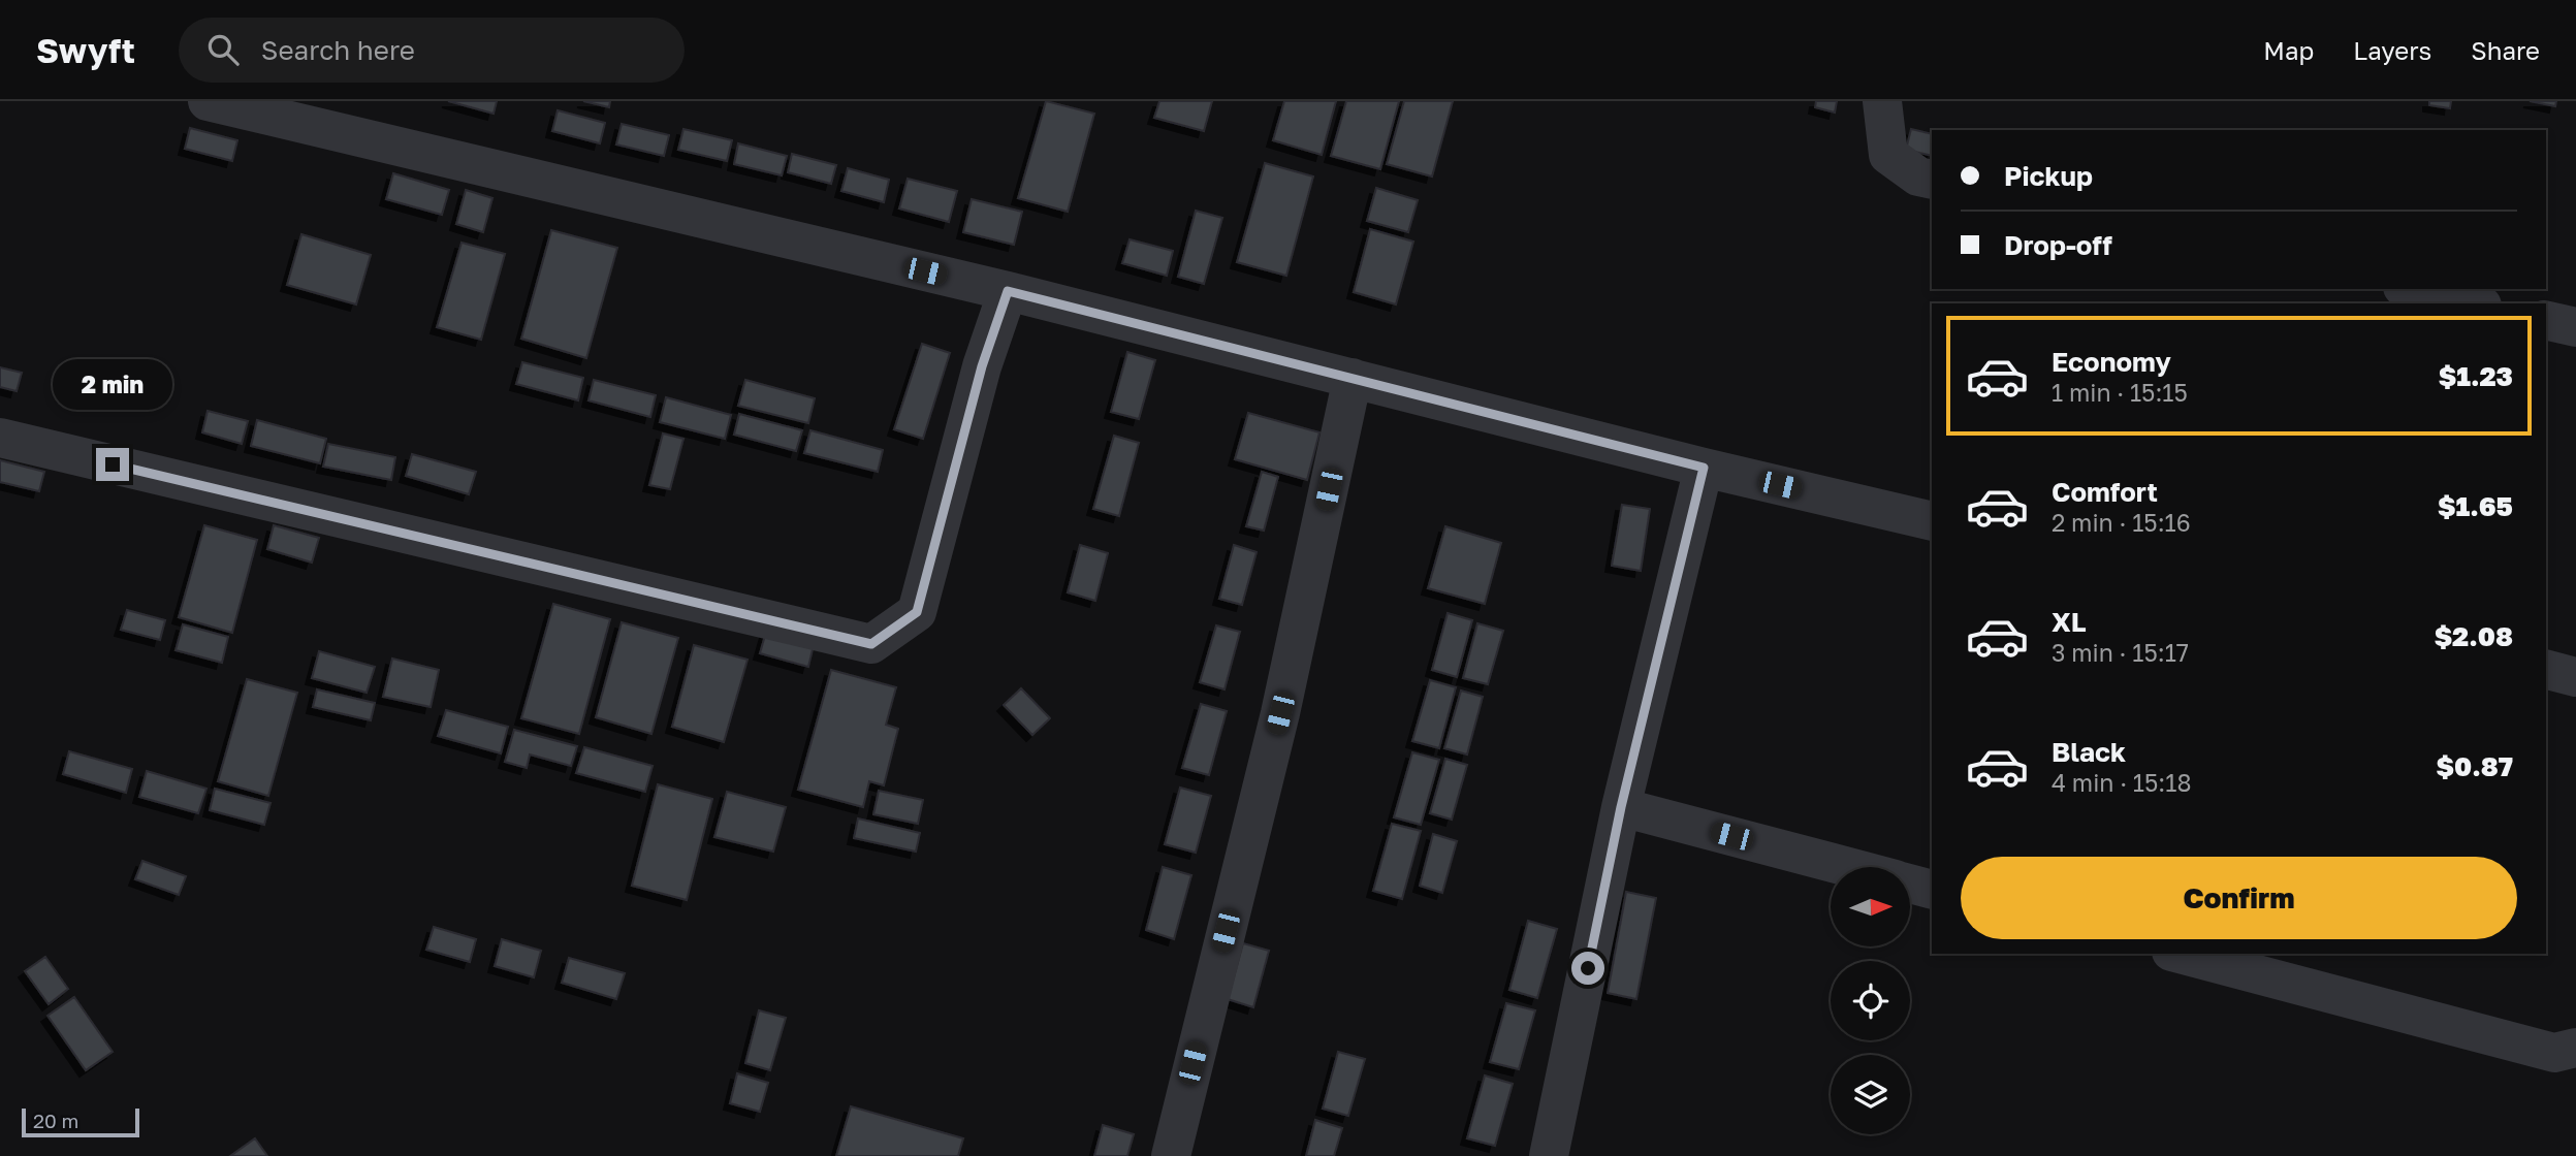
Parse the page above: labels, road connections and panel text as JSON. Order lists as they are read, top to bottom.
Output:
{
  "scale_bar": "20 m",
  "north": "right",
  "page": {
    "header": "Swyft",
    "search": "Search here",
    "nav": ["Map", "Layers", "Share"],
    "banner": ["Pickup", "Drop-off"],
    "list": [
      {
        "name": "Economy",
        "note": "1 min · 15:15",
        "value": "$1.23"
      },
      {
        "name": "Comfort",
        "note": "2 min · 15:16",
        "value": "$1.65"
      },
      {
        "name": "XL",
        "note": "3 min · 15:17",
        "value": "$2.08"
      },
      {
        "name": "Black",
        "note": "4 min · 15:18",
        "value": "$0.87"
      }
    ],
    "bubble": "2 min",
    "buttons": "Confirm",
    "scale": "20 m"
  }
}
